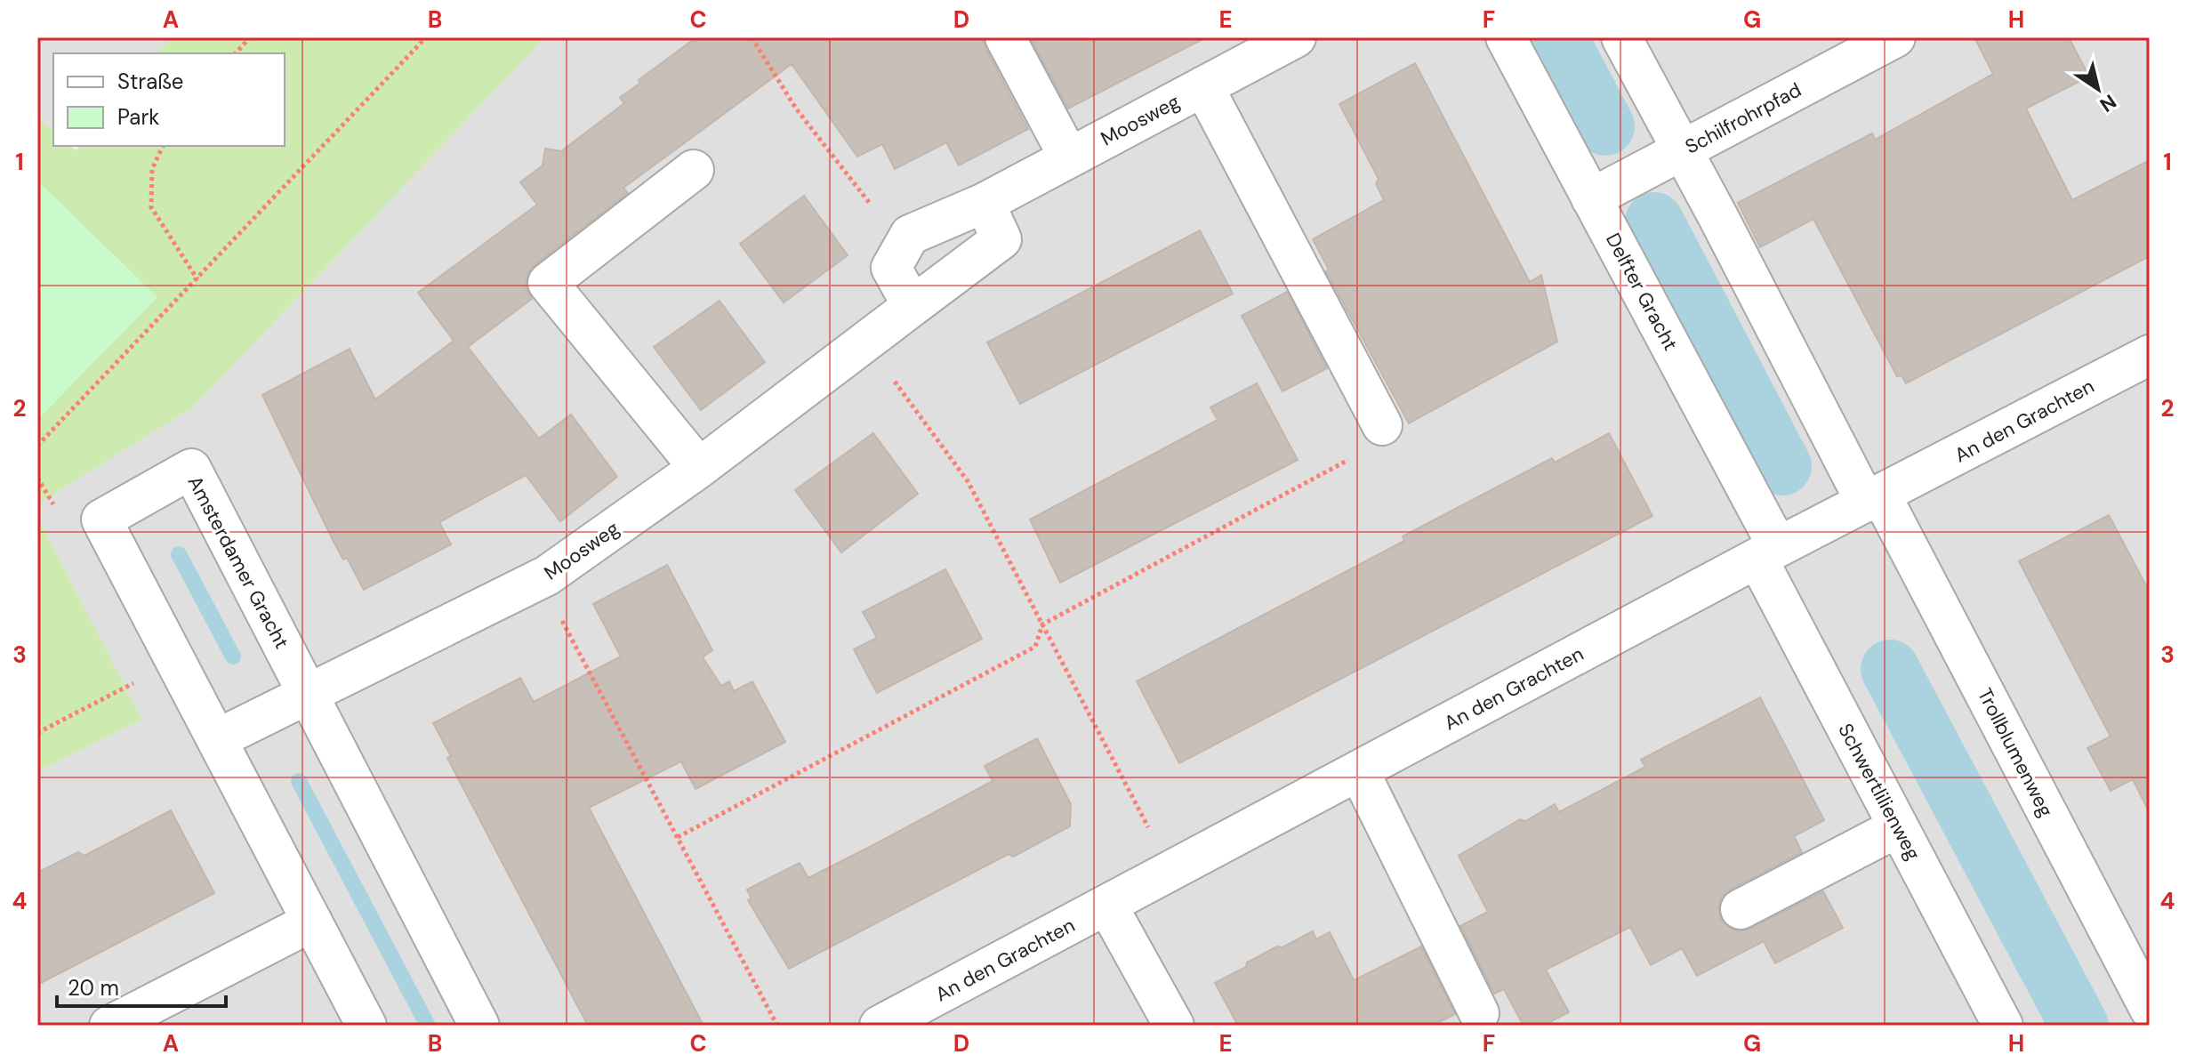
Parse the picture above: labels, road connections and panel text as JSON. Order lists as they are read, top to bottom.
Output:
{
  "streets": {
    "street": [
      "Schilfrohrpfad",
      "Moosweg",
      "Delfter Gracht",
      "An den Grachten",
      "Amsterdamer Gracht",
      "Trollblumenweg",
      "Schwertlilienweg"
    ]
  },
  "crossings": [
    ["Schilfrohrpfad", "Delfter Gracht"],
    ["Moosweg", "Amsterdamer Gracht"],
    ["Delfter Gracht", "An den Grachten"],
    ["Delfter Gracht", "Schwertlilienweg"],
    ["An den Grachten", "Trollblumenweg"],
    ["An den Grachten", "Schwertlilienweg"]
  ],
  "legend": ["Straße", "Park"],
  "scale_bar": "20 m",
  "north": "bottom right",
  "grid": {
    "columns": [
      "A",
      "B",
      "C",
      "D",
      "E",
      "F",
      "G",
      "H"
    ],
    "rows": [
      "1",
      "2",
      "3",
      "4"
    ]
  }
}
